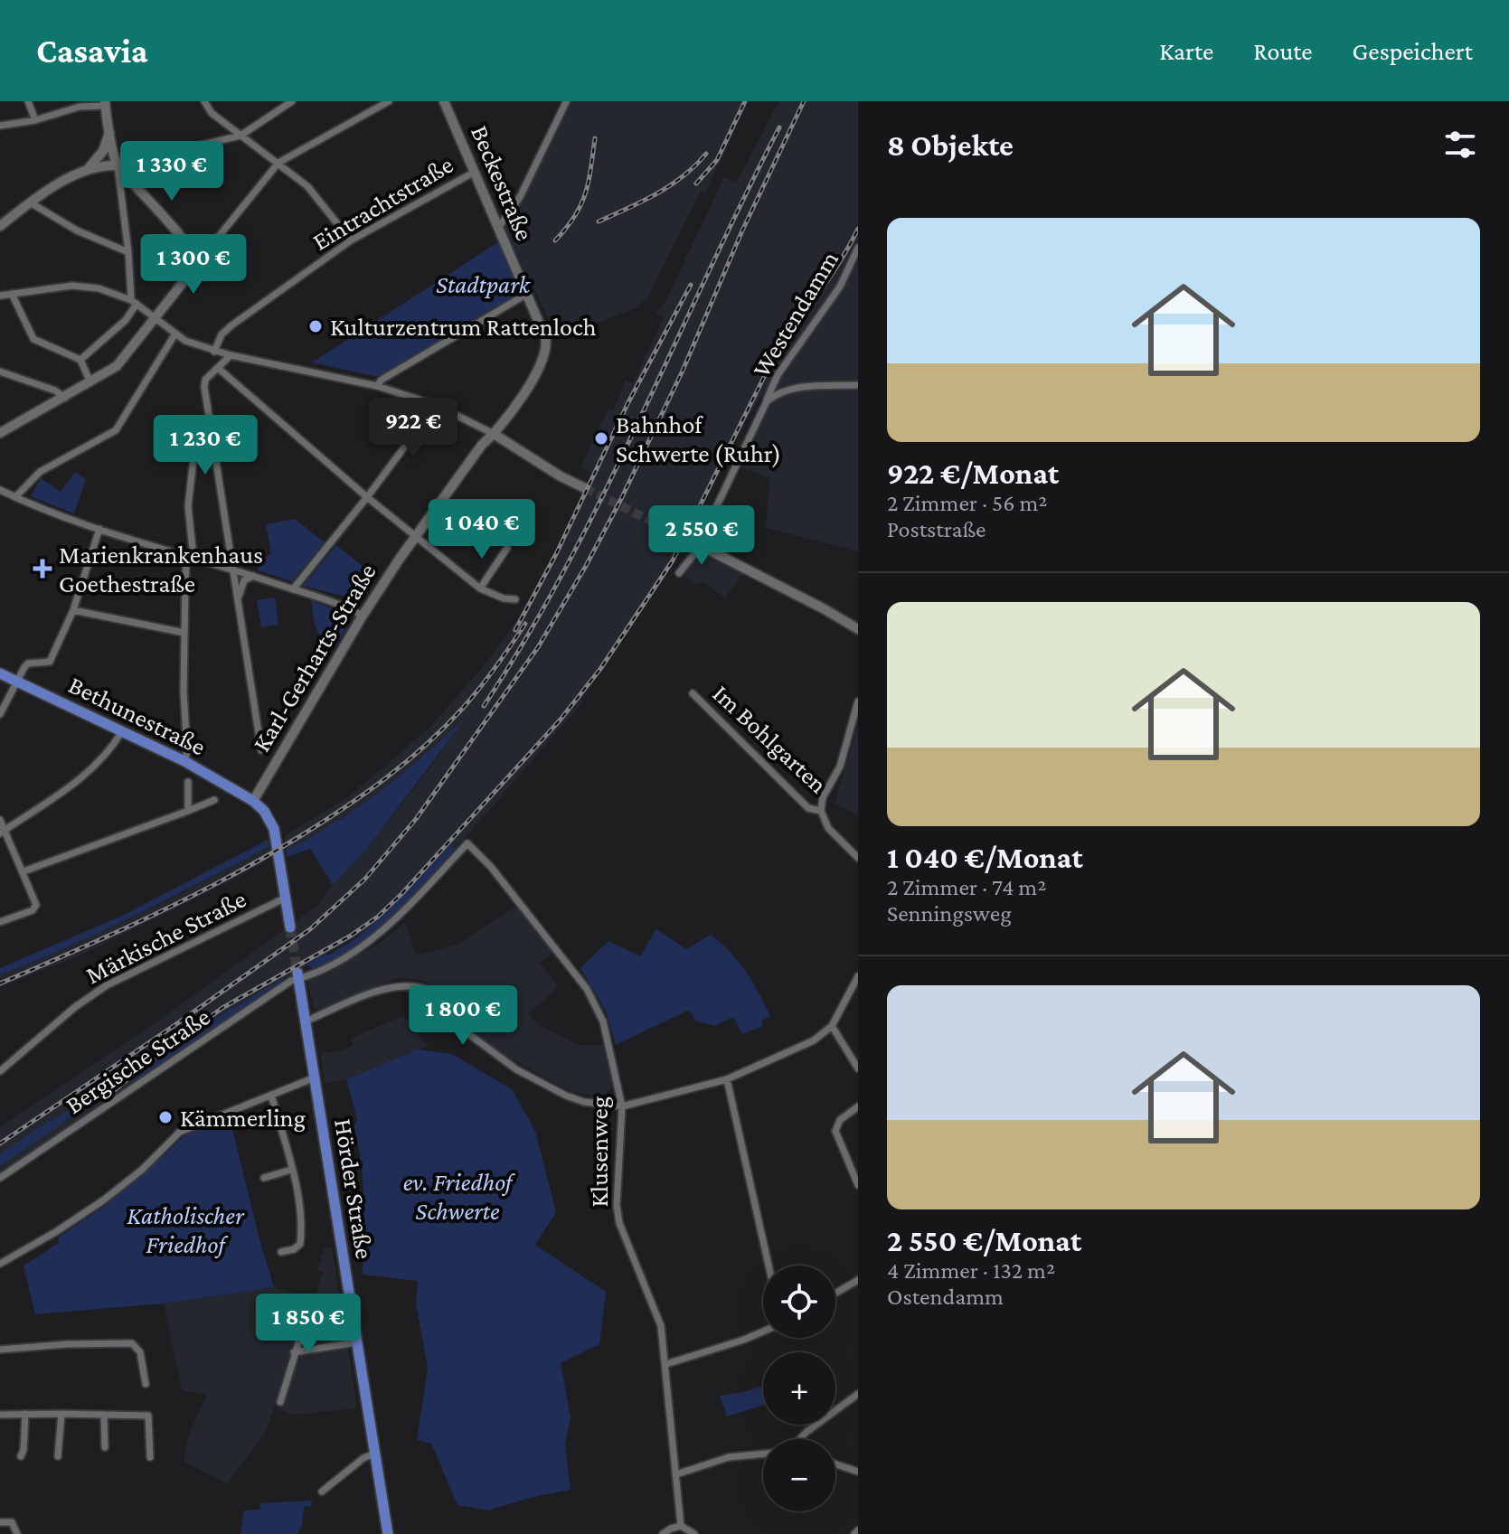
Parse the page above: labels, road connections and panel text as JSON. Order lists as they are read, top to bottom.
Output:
{
  "streets": {
    "main road": [
      "Beckestraße",
      "Karl-Gerharts-Straße",
      "Bethunestraße",
      "Hörder Straße"
    ],
    "street": [
      "Eintrachtstraße",
      "Westendamm",
      "Im Bohlgarten",
      "Märkische Straße",
      "Bergische Straße",
      "Klusenweg"
    ]
  },
  "crossings": [
    ["Beckestraße", "Eintrachtstraße"],
    ["Beckestraße", "Karl-Gerharts-Straße"],
    ["Karl-Gerharts-Straße", "Bethunestraße"],
    ["Bergische Straße", "Klusenweg"],
    ["Bergische Straße", "Hörder Straße"]
  ],
  "parks": ["Stadtpark", "ev. Friedhof Schwerte", "Katholischer Friedhof"],
  "places": {
    "other": ["Kulturzentrum Rattenloch", "Bahnhof Schwerte (Ruhr)", "Kämmerling"],
    "health": ["Marienkrankenhaus Goethestraße"]
  },
  "page": {
    "header": "Casavia",
    "nav": ["Karte", "Route", "Gespeichert"],
    "heading": "8 Objekte",
    "price": [
      "1 330 €",
      "1 300 €",
      "922 €",
      "1 230 €",
      "1 040 €",
      "2 550 €",
      "1 800 €",
      "1 850 €"
    ],
    "list": [
      {
        "name": "922 €/Monat",
        "note": "2 Zimmer · 56 m² · Poststraße"
      },
      {
        "name": "1 040 €/Monat",
        "note": "2 Zimmer · 74 m² · Senningsweg"
      },
      {
        "name": "2 550 €/Monat",
        "note": "4 Zimmer · 132 m² · Ostendamm"
      }
    ],
    "map_buttons": ["+", "−"]
  }
}
